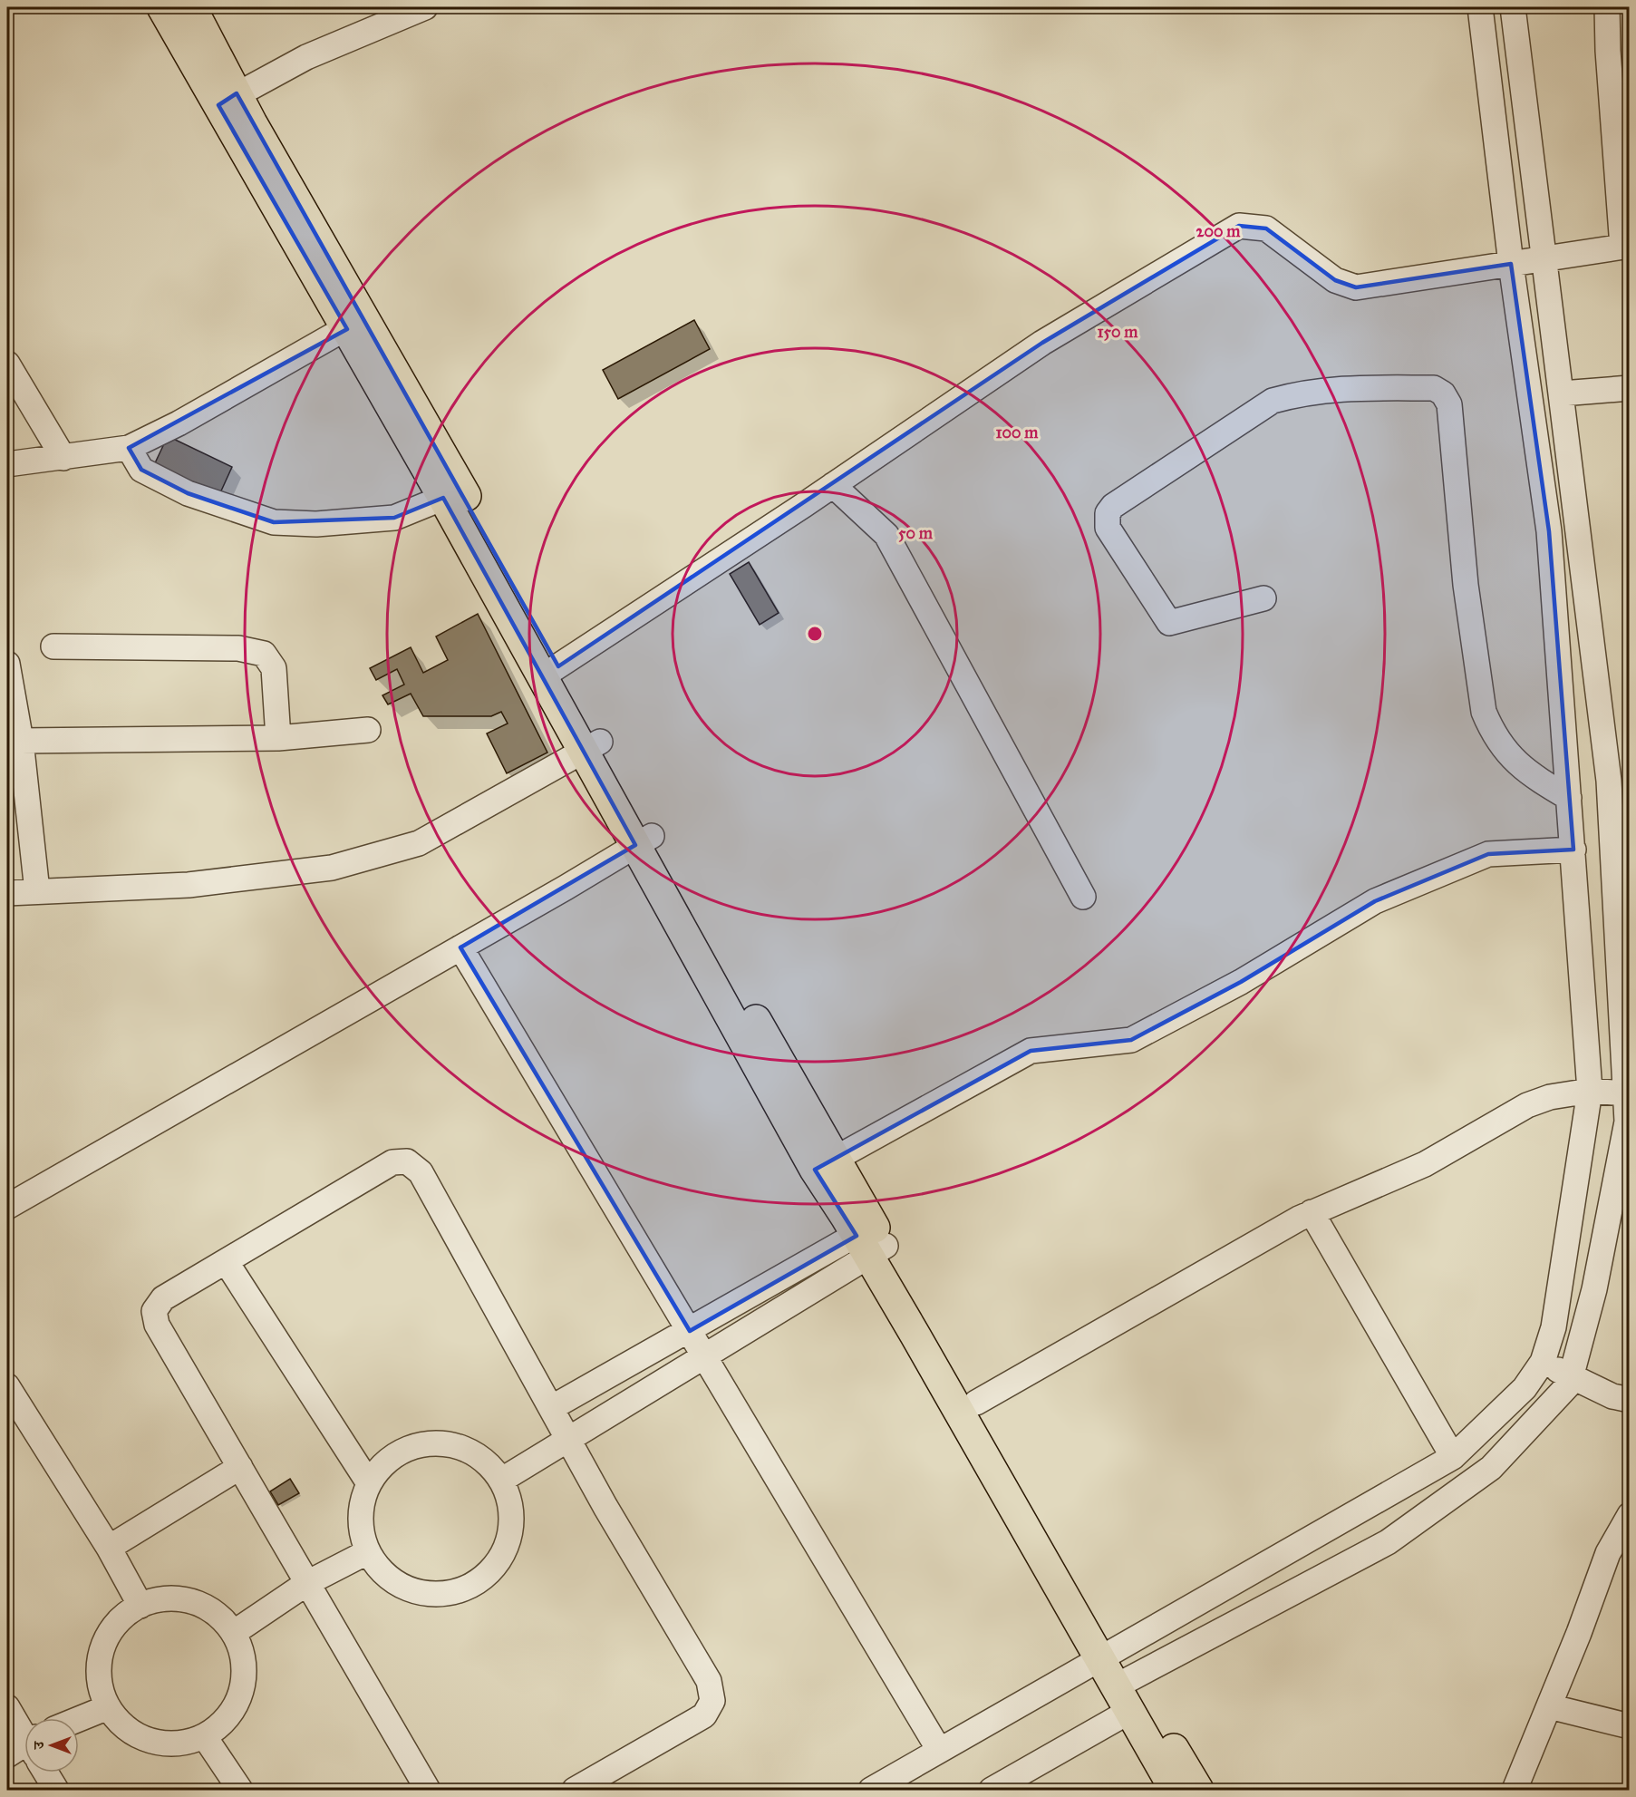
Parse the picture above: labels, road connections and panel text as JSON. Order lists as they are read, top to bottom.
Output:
{
  "north": "left",
  "rings": [
    "200 m",
    "150 m",
    "100 m",
    "50 m"
  ]
}
